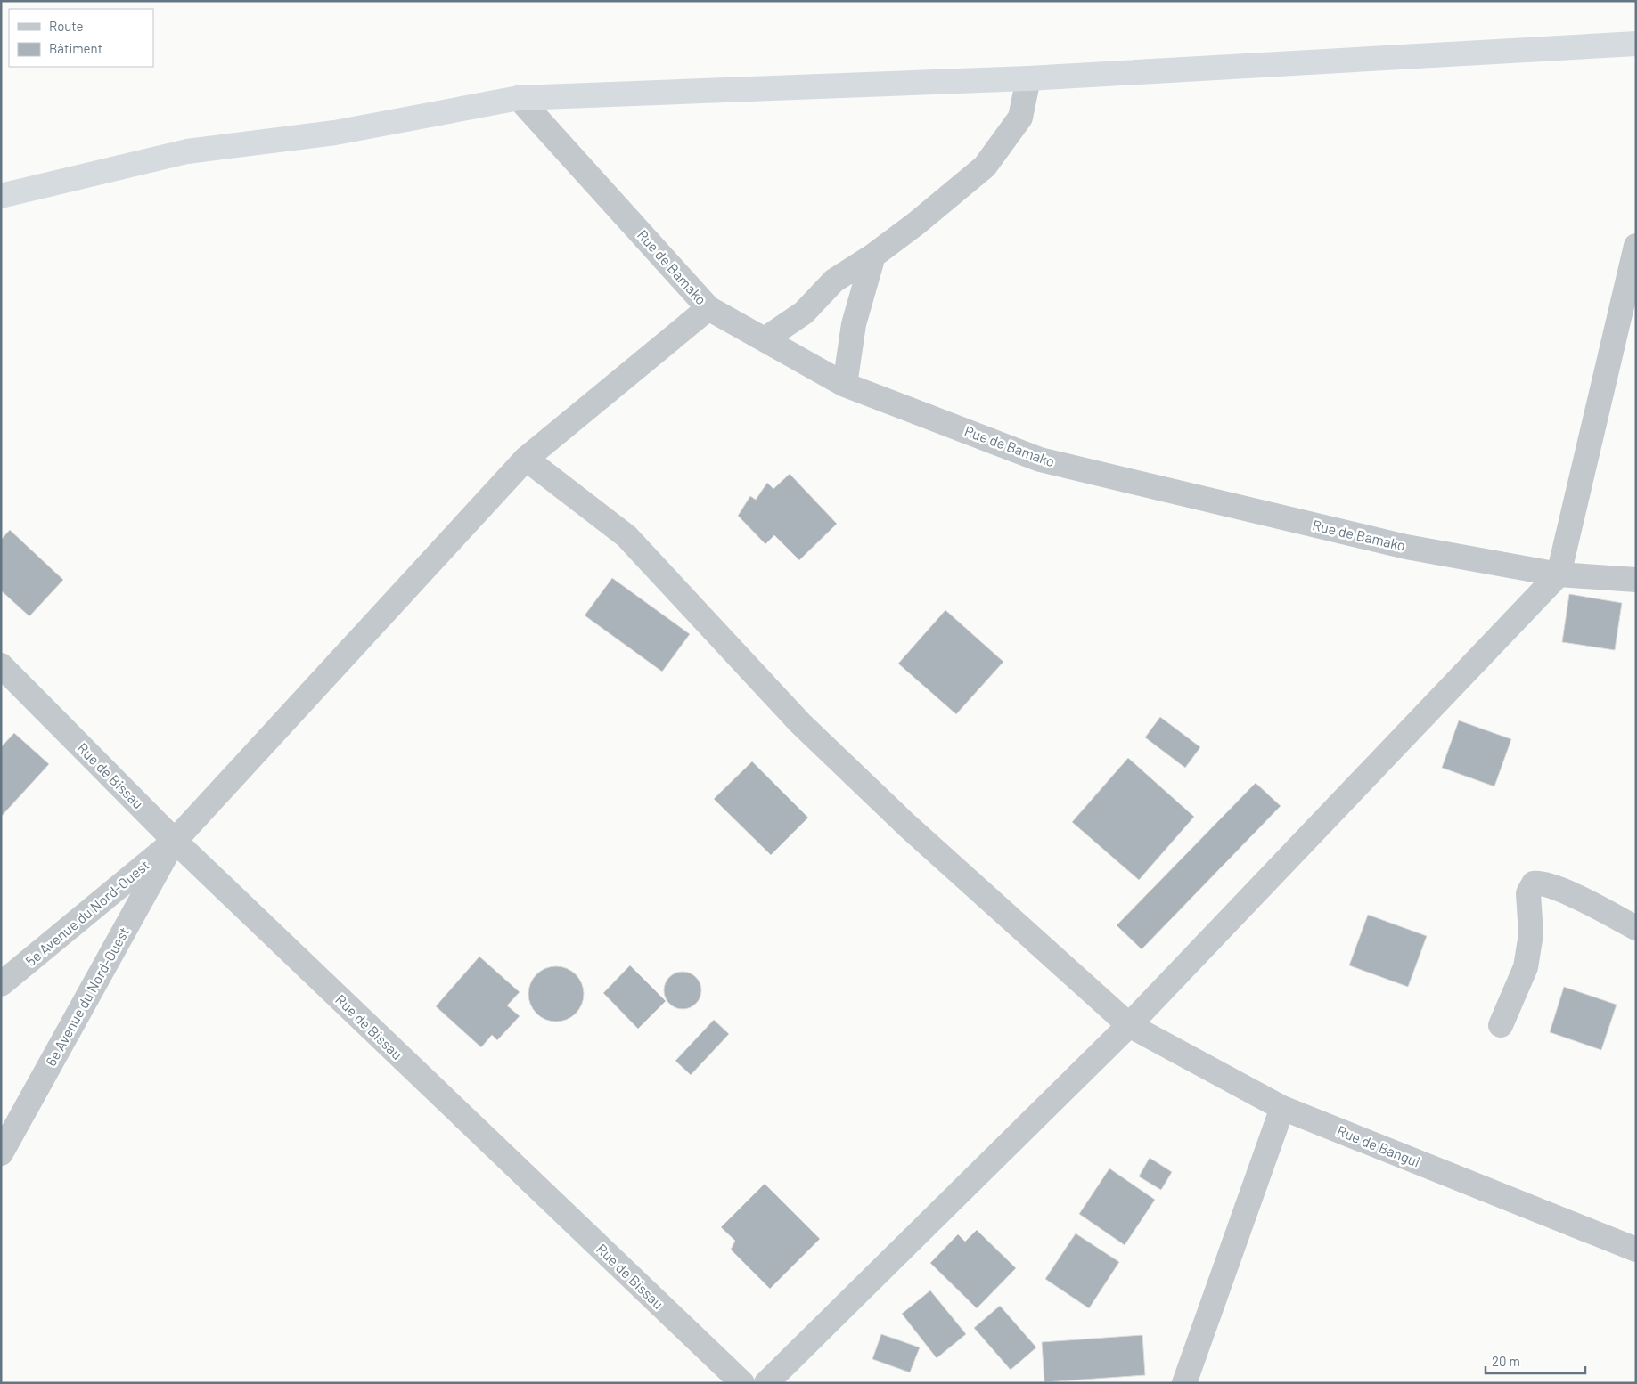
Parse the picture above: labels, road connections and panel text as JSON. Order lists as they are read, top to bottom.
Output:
{
  "streets": {
    "street": [
      "Rue de Bamako",
      "Rue de Bissau",
      "5e Avenue du Nord-Ouest",
      "6e Avenue du Nord-Ouest",
      "Rue de Bangui"
    ]
  },
  "crossings": [
    ["Rue de Bissau", "5e Avenue du Nord-Ouest"],
    ["Rue de Bissau", "6e Avenue du Nord-Ouest"],
    ["5e Avenue du Nord-Ouest", "6e Avenue du Nord-Ouest"]
  ],
  "legend": ["Route", "Bâtiment"],
  "scale_bar": "20 m"
}
